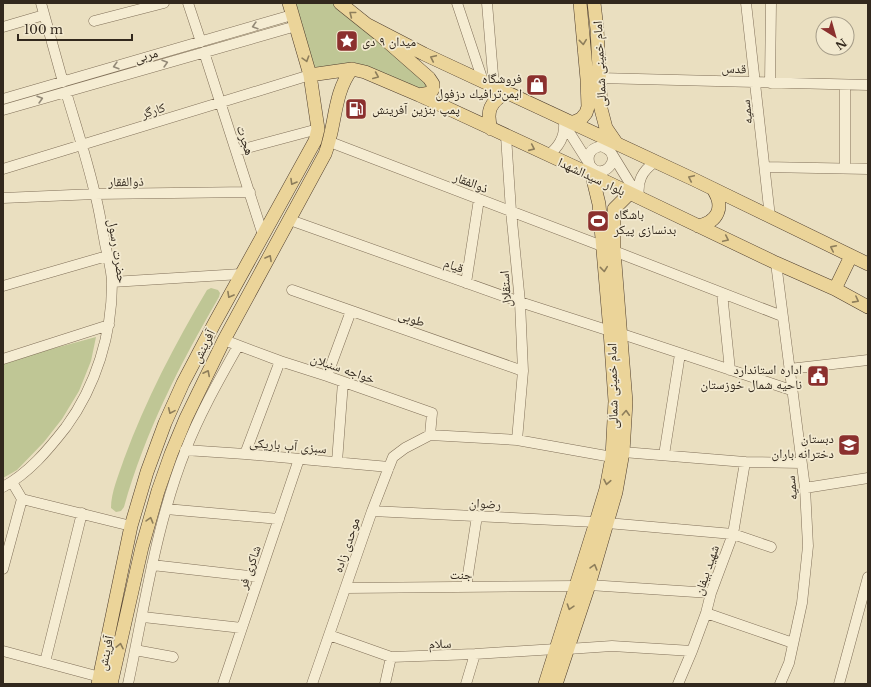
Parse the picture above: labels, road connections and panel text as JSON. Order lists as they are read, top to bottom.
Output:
{
  "streets": {
    "main road": ["امام خمینی شمالی", "بلوار سیدالشهدا", "آفرینش"],
    "street": [
      "مربی",
      "قدس",
      "کارگر",
      "سمیه",
      "هجرت",
      "ذوالفقار",
      "حضرت رسول",
      "قیام",
      "استقلال",
      "طوبی",
      "خواجه سنبلان",
      "سبزی آب باریکی",
      "رضوان",
      "موحدی زاده",
      "شاکری فر",
      "شهید بیفان",
      "جنت",
      "سلام"
    ]
  },
  "crossings": [
    ["مربی", "هجرت"],
    ["مربی", "حضرت رسول"],
    ["مربی", "آفرینش"],
    ["امام خمینی شمالی", "قدس"],
    ["امام خمینی شمالی", "بلوار سیدالشهدا"],
    ["امام خمینی شمالی", "ذوالفقار"],
    ["امام خمینی شمالی", "قیام"],
    ["امام خمینی شمالی", "رضوان"],
    ["امام خمینی شمالی", "جنت"],
    ["امام خمینی شمالی", "سلام"],
    ["قدس", "سمیه"],
    ["کارگر", "هجرت"],
    ["کارگر", "بلوار سیدالشهدا"],
    ["کارگر", "حضرت رسول"],
    ["کارگر", "آفرینش"],
    ["سمیه", "بلوار سیدالشهدا"],
    ["سمیه", "قیام"],
    ["هجرت", "ذوالفقار"],
    ["هجرت", "آفرینش"],
    ["بلوار سیدالشهدا", "استقلال"],
    ["بلوار سیدالشهدا", "آفرینش"],
    ["ذوالفقار", "حضرت رسول"],
    ["ذوالفقار", "استقلال"],
    ["ذوالفقار", "آفرینش"],
    ["قیام", "استقلال"],
    ["قیام", "آفرینش"],
    ["استقلال", "طوبی"],
    ["آفرینش", "خواجه سنبلان"],
    ["خواجه سنبلان", "موحدی زاده"],
    ["سبزی آب باریکی", "موحدی زاده"],
    ["سبزی آب باریکی", "شاکری فر"],
    ["رضوان", "موحدی زاده"],
    ["رضوان", "شهید بیفان"],
    ["موحدی زاده", "جنت"],
    ["موحدی زاده", "سلام"],
    ["شهید بیفان", "جنت"],
    ["شهید بیفان", "سلام"]
  ],
  "places": {
    "place": ["میدان ۹ دی"],
    "shop": ["فروشگاه ايمن‌ترافيك دزفول"],
    "fuel station": ["پمپ بنزین آفرینش"],
    "sports": ["باشگاه بدنسازی پیکر"],
    "public building": ["اداره استاندارد ناحیه شمال خوزستان"],
    "school or university": ["دبستان دخترانه باران"]
  },
  "scale_bar": "100 m",
  "north": "bottom right"
}
